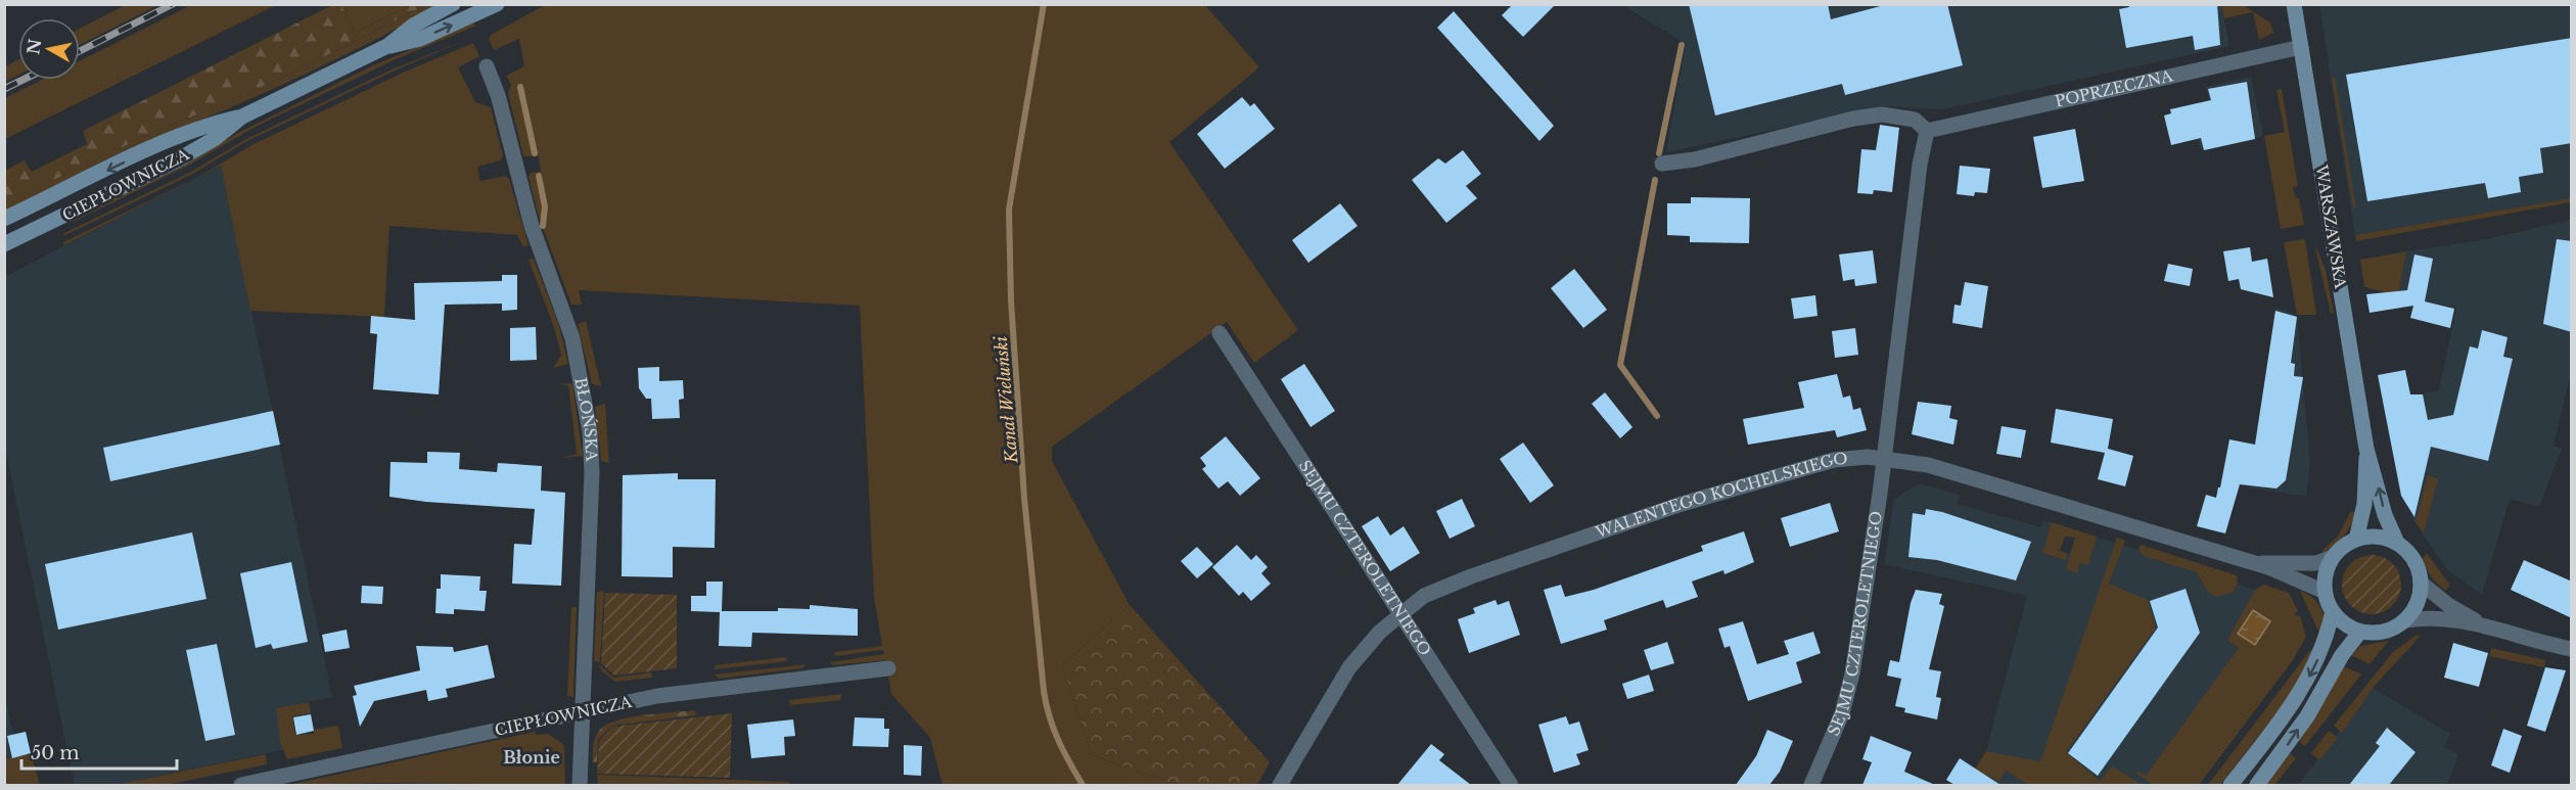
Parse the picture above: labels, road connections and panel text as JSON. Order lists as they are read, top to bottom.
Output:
{
  "streets": {
    "street": [
      "POPRZECZNA",
      "CIEPŁOWNICZA",
      "WARSZAWSKA",
      "BŁOŃSKA",
      "WALENTEGO KOCHELSKIEGO",
      "SEJMU CZTEROLETNIEGO"
    ]
  },
  "crossings": [
    ["POPRZECZNA", "WARSZAWSKA"],
    ["CIEPŁOWNICZA", "BŁOŃSKA"],
    ["WARSZAWSKA", "WALENTEGO KOCHELSKIEGO"],
    ["WALENTEGO KOCHELSKIEGO", "SEJMU CZTEROLETNIEGO"]
  ],
  "districts": ["Błonie"],
  "water": ["Kanał Wieluński"],
  "scale_bar": "50 m",
  "north": "left"
}
